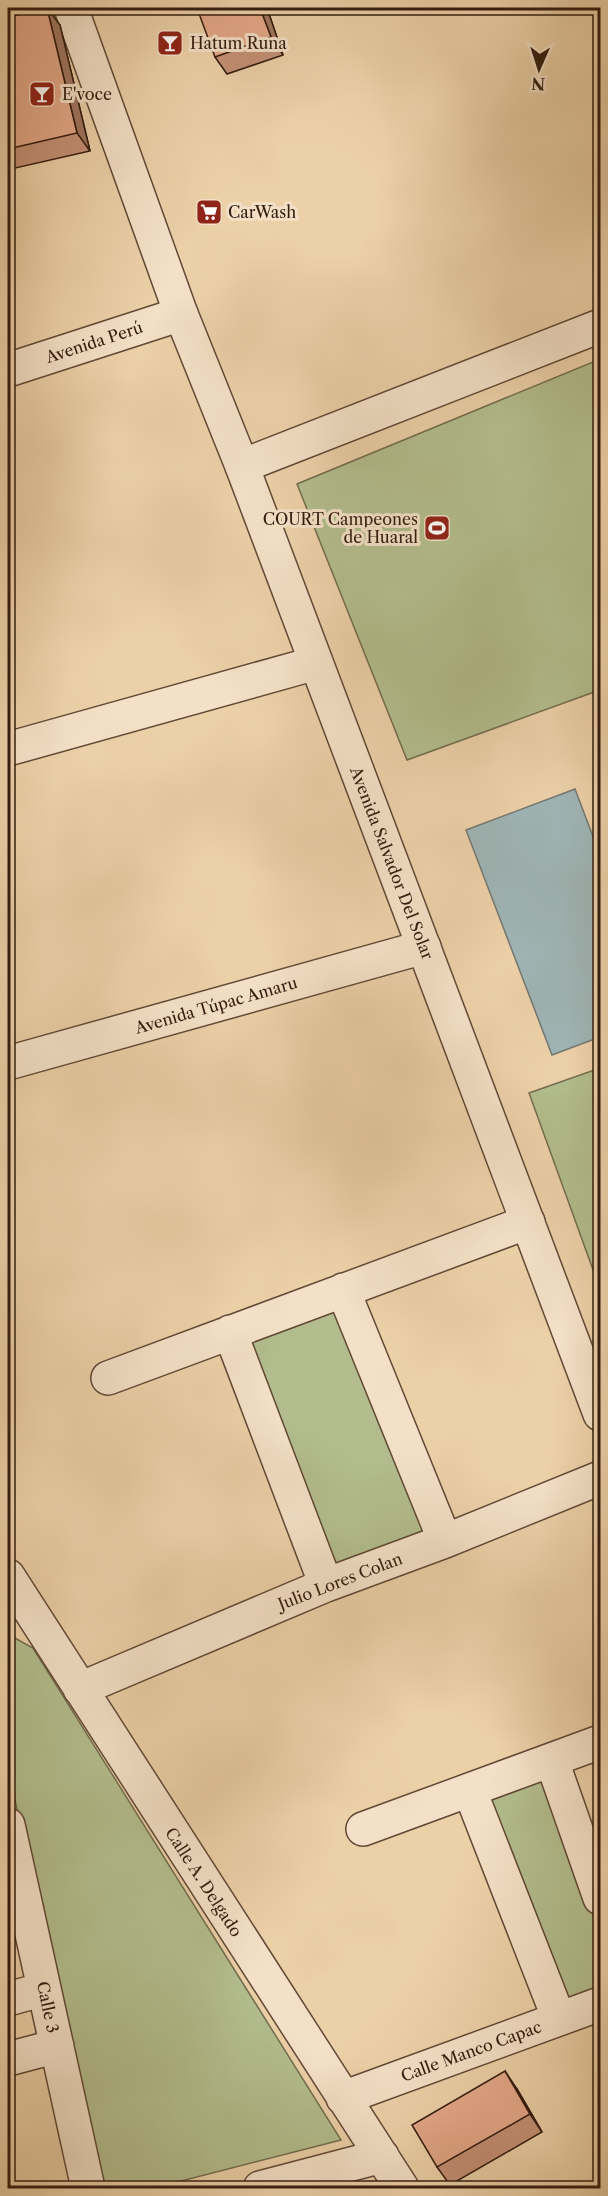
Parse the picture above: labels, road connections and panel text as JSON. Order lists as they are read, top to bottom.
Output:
{
  "streets": {
    "street": [
      "Avenida Perú",
      "Avenida Salvador Del Solar",
      "Avenida Túpac Amaru",
      "Julio Lores Colan",
      "Calle A. Delgado",
      "Calle 3",
      "Calle Manco Capac"
    ]
  },
  "crossings": [
    ["Avenida Perú", "Avenida Salvador Del Solar"],
    ["Avenida Salvador Del Solar", "Avenida Túpac Amaru"],
    ["Julio Lores Colan", "Calle A. Delgado"],
    ["Calle A. Delgado", "Calle Manco Capac"]
  ],
  "places": {
    "bar": ["Hatum Runa", "E'voce"],
    "supermarket": ["CarWash"],
    "sports": ["COURT Campeones de Huaral"]
  },
  "north": "bottom"
}
